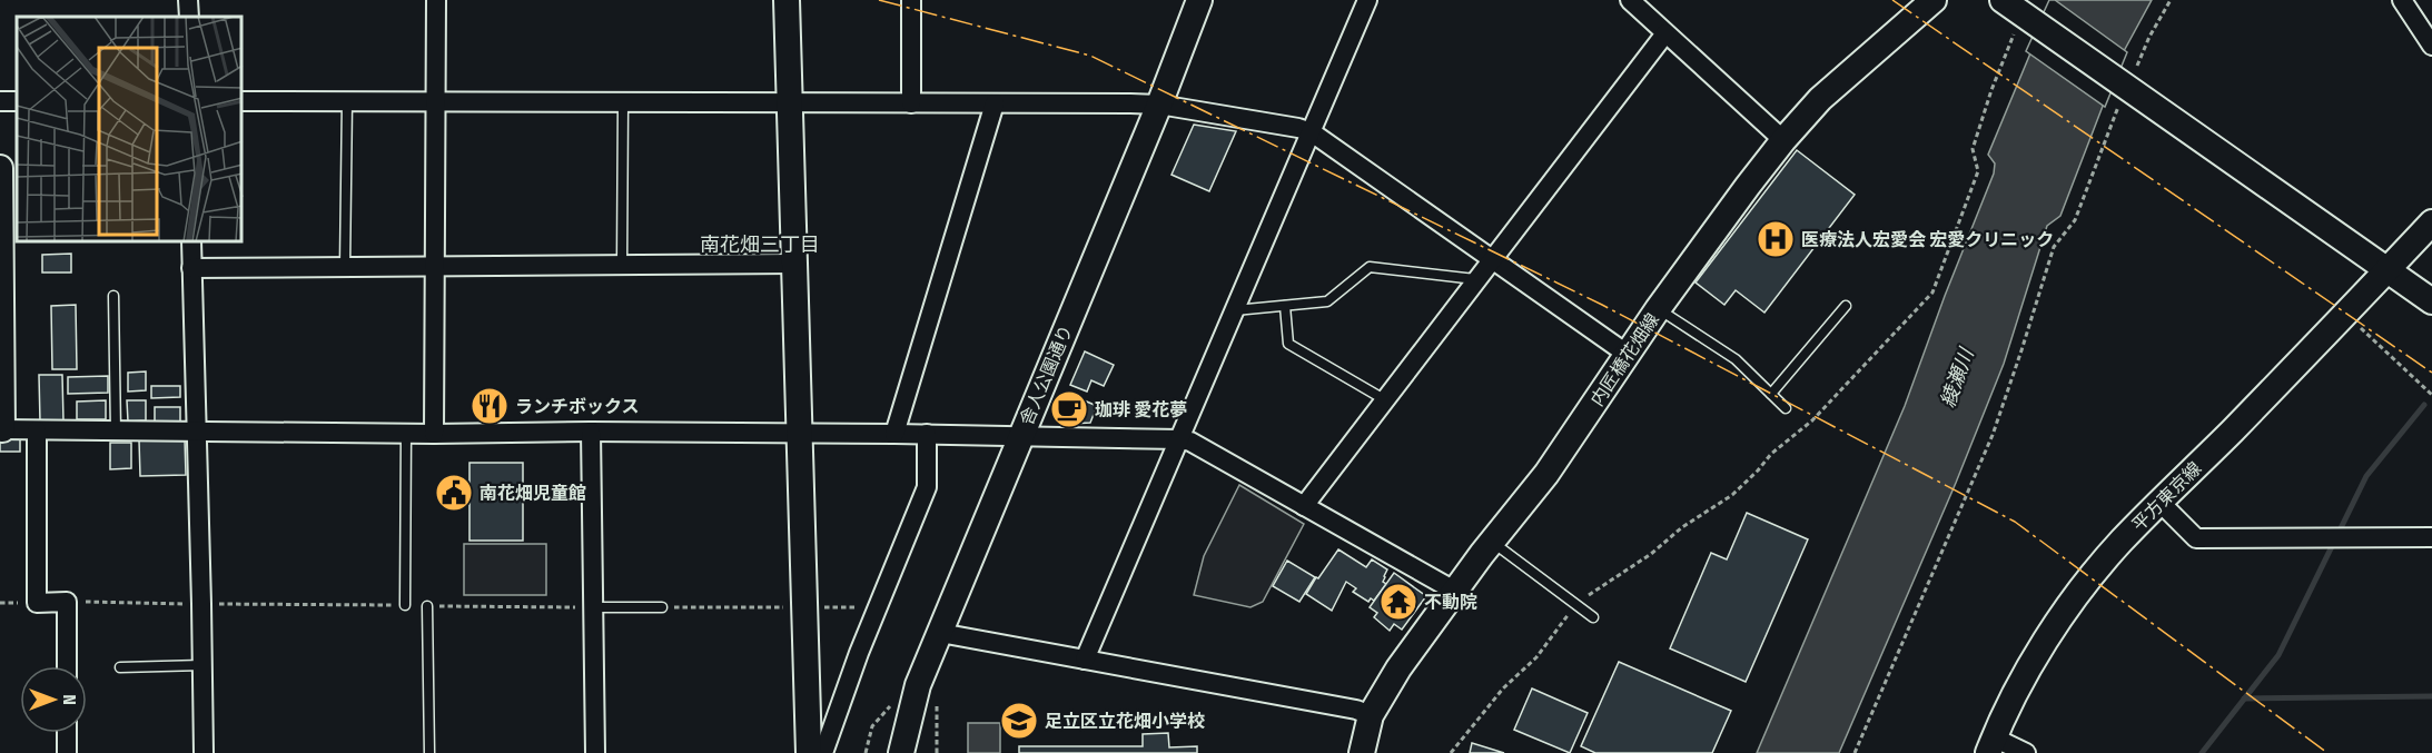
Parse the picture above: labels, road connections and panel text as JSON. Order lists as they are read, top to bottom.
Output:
{
  "streets": {
    "main road": ["内匠橋花畑線", "舎人公園通り", "平方東京線"]
  },
  "districts": ["南花畑三丁目"],
  "water": ["綾瀬川"],
  "places": {
    "hospital": ["医療法人宏愛会 宏愛クリニック"],
    "restaurant": ["ランチボックス"],
    "cafe": ["珈琲 愛花夢"],
    "public building": ["南花畑児童館"],
    "temple": ["不動院"],
    "school or university": ["足立区立花畑小学校"]
  },
  "north": "right"
}
